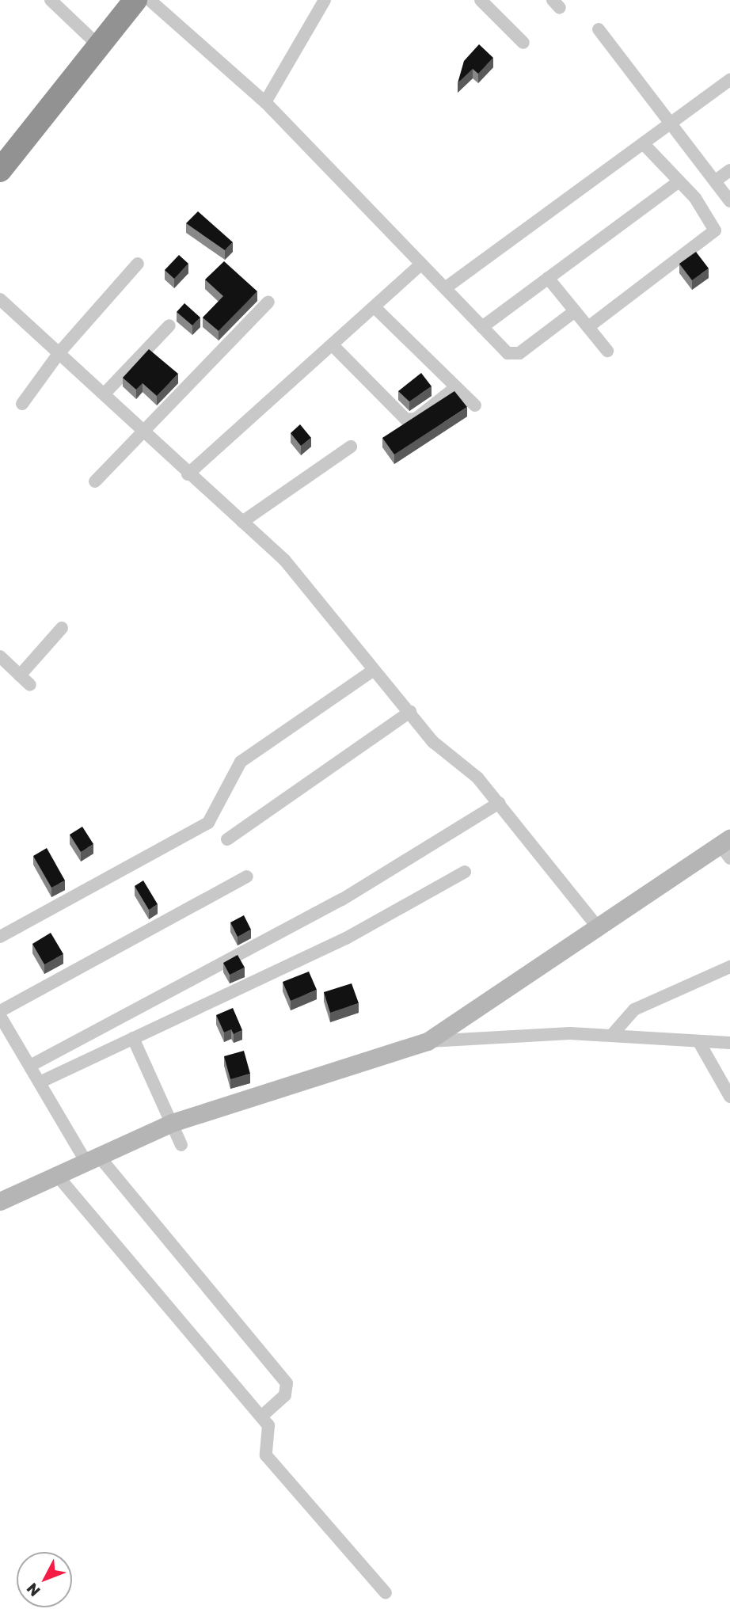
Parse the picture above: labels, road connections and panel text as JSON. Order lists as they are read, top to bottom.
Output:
{
  "north": "bottom left"
}
